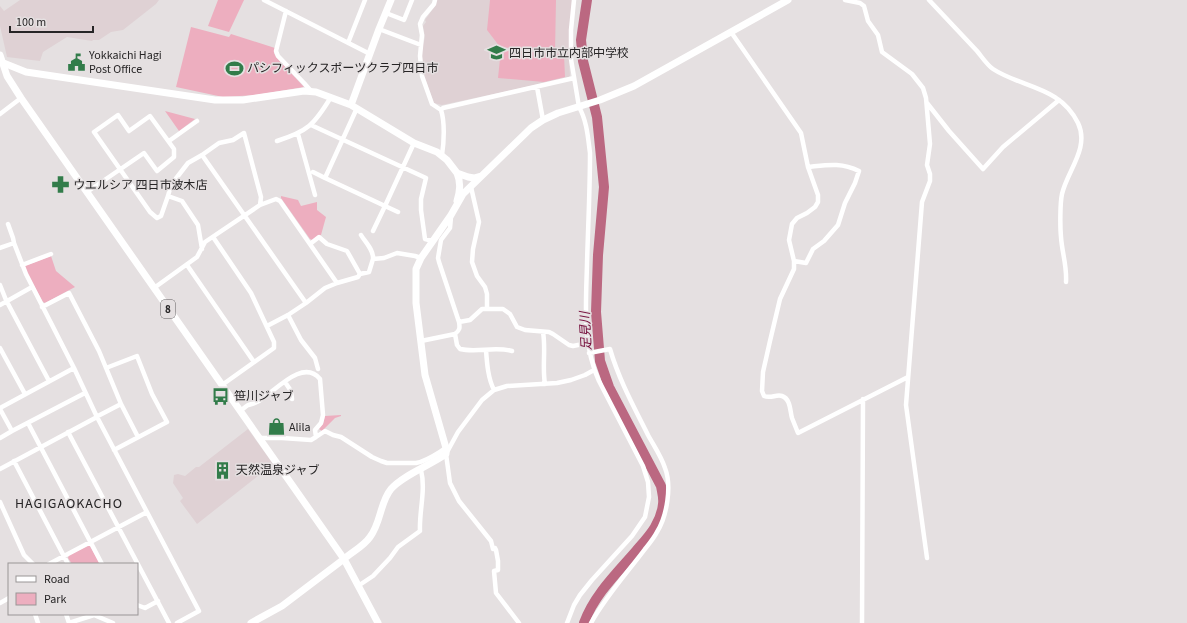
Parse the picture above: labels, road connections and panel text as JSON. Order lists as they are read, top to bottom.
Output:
{
  "streets": {
    "street": ["8"]
  },
  "districts": ["HAGIGAOKACHO"],
  "water": ["足見川"],
  "places": {
    "school or university": ["四日市市立内部中学校"],
    "public building": ["Yokkaichi Hagi Post Office"],
    "sports": ["パシフィックスポーツクラブ四日市"],
    "pharmacy": ["ウエルシア 四日市波木店"],
    "bus stop": ["笹川ジャブ"],
    "shop": ["Alila"],
    "building": ["天然温泉ジャブ"]
  },
  "legend": ["Road", "Park"],
  "scale_bar": "100 m"
}
